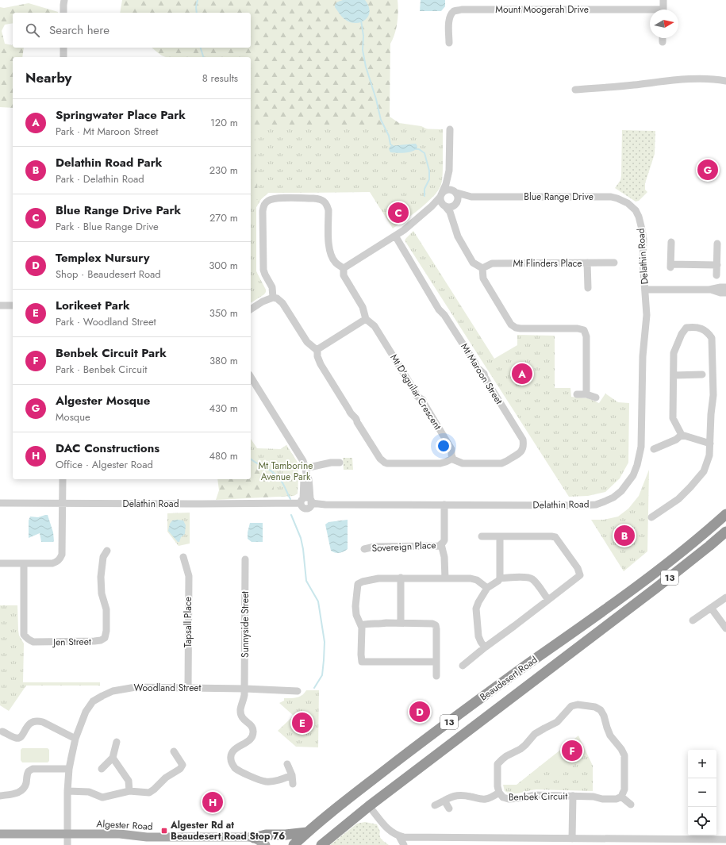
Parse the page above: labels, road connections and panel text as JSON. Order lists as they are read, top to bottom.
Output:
{
  "streets": {
    "highway": ["13", "Beaudesert Road"],
    "main road": ["Algester Road"],
    "street": [
      "Mount Moogerah Drive",
      "Blue Range Drive",
      "Delathin Road",
      "Mt Flinders Place",
      "Mt Maroon Street",
      "Mt D'aguilar Crescent",
      "Sovereign Place",
      "Tapsall Place",
      "Sunnyside Street",
      "Jen Street",
      "Woodland Street",
      "Benbek Circuit"
    ]
  },
  "crossings": [
    ["Blue Range Drive", "Delathin Road"],
    ["Delathin Road", "Sovereign Place"],
    ["Mt Maroon Street", "Mt D'aguilar Crescent"],
    ["Tapsall Place", "Woodland Street"],
    ["Sunnyside Street", "Woodland Street"],
    ["Woodland Street", "Algester Road"]
  ],
  "parks": ["Mt Tamborine Avenue Park"],
  "places": {
    "transit": ["Algester Rd at Beaudesert Road Stop 76"]
  },
  "north": "right",
  "page": {
    "search": "Search here",
    "heading": ["Nearby", "8 results"],
    "list": [
      {
        "mark": "A",
        "name": "Springwater Place Park",
        "note": "Park · Mt Maroon Street",
        "value": "120 m"
      },
      {
        "mark": "B",
        "name": "Delathin Road Park",
        "note": "Park · Delathin Road",
        "value": "230 m"
      },
      {
        "mark": "C",
        "name": "Blue Range Drive Park",
        "note": "Park · Blue Range Drive",
        "value": "270 m"
      },
      {
        "mark": "D",
        "name": "Templex Nursury",
        "note": "Shop · Beaudesert Road",
        "value": "300 m"
      },
      {
        "mark": "E",
        "name": "Lorikeet Park",
        "note": "Park · Woodland Street",
        "value": "350 m"
      },
      {
        "mark": "F",
        "name": "Benbek Circuit Park",
        "note": "Park · Benbek Circuit",
        "value": "380 m"
      },
      {
        "mark": "G",
        "name": "Algester Mosque",
        "note": "Mosque",
        "value": "430 m"
      },
      {
        "mark": "H",
        "name": "DAC Constructions",
        "note": "Office · Algester Road",
        "value": "480 m"
      }
    ],
    "pins": [
      "G",
      "C",
      "A",
      "B",
      "D",
      "E",
      "F",
      "H"
    ],
    "map_buttons": ["+", "−"]
  }
}
